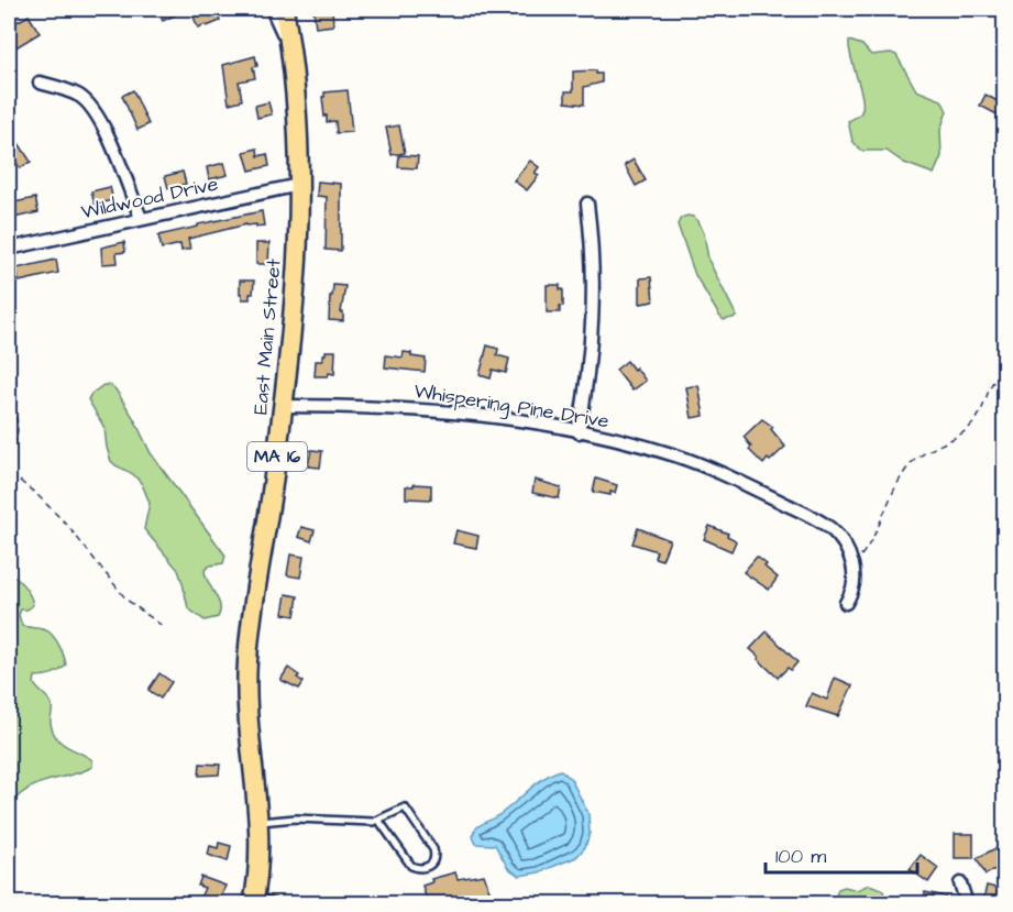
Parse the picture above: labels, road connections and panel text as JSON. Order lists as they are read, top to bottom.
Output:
{
  "streets": {
    "main road": ["East Main Street", "MA 16"],
    "street": ["Wildwood Drive", "Whispering Pine Drive"]
  },
  "crossings": [
    ["Wildwood Drive", "East Main Street"],
    ["East Main Street", "Whispering Pine Drive"]
  ],
  "scale_bar": "100 m"
}
